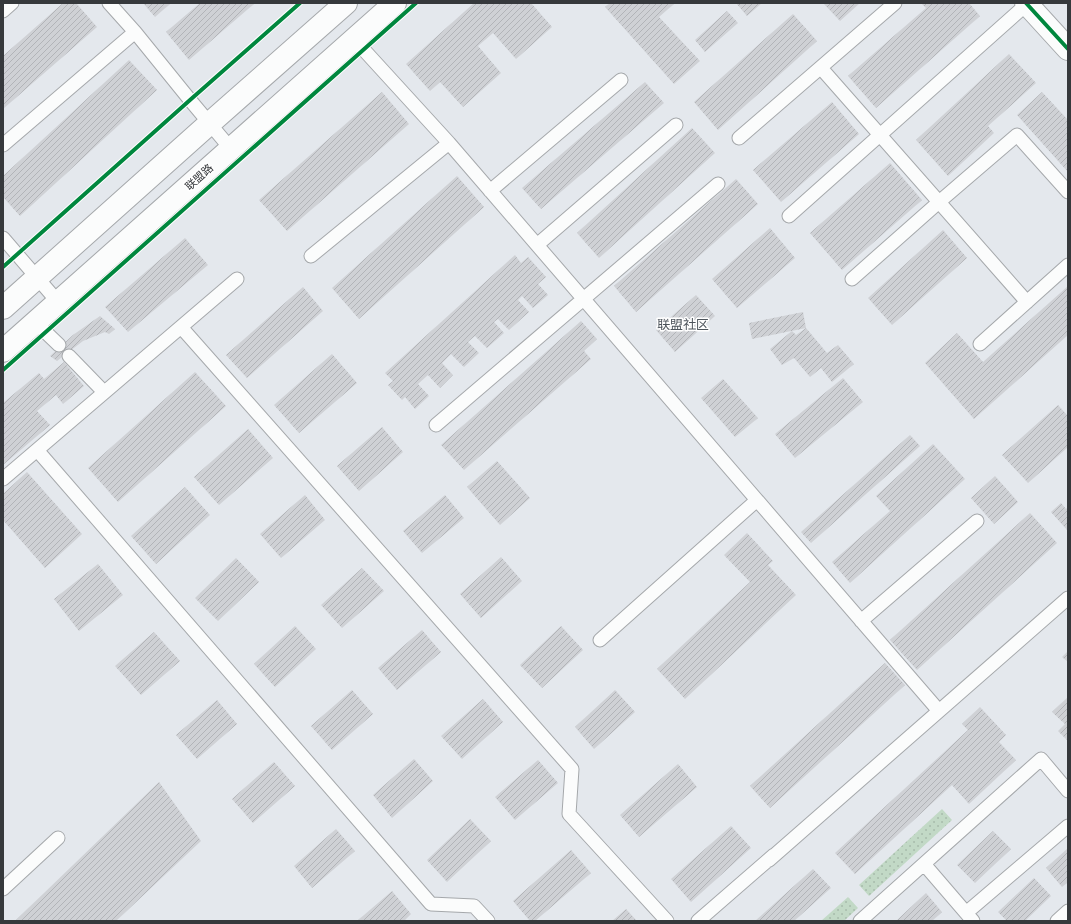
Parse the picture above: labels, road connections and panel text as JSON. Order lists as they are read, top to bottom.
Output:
{
  "streets": {
    "main road": ["联盟路"]
  },
  "districts": ["联盟社区"]
}
